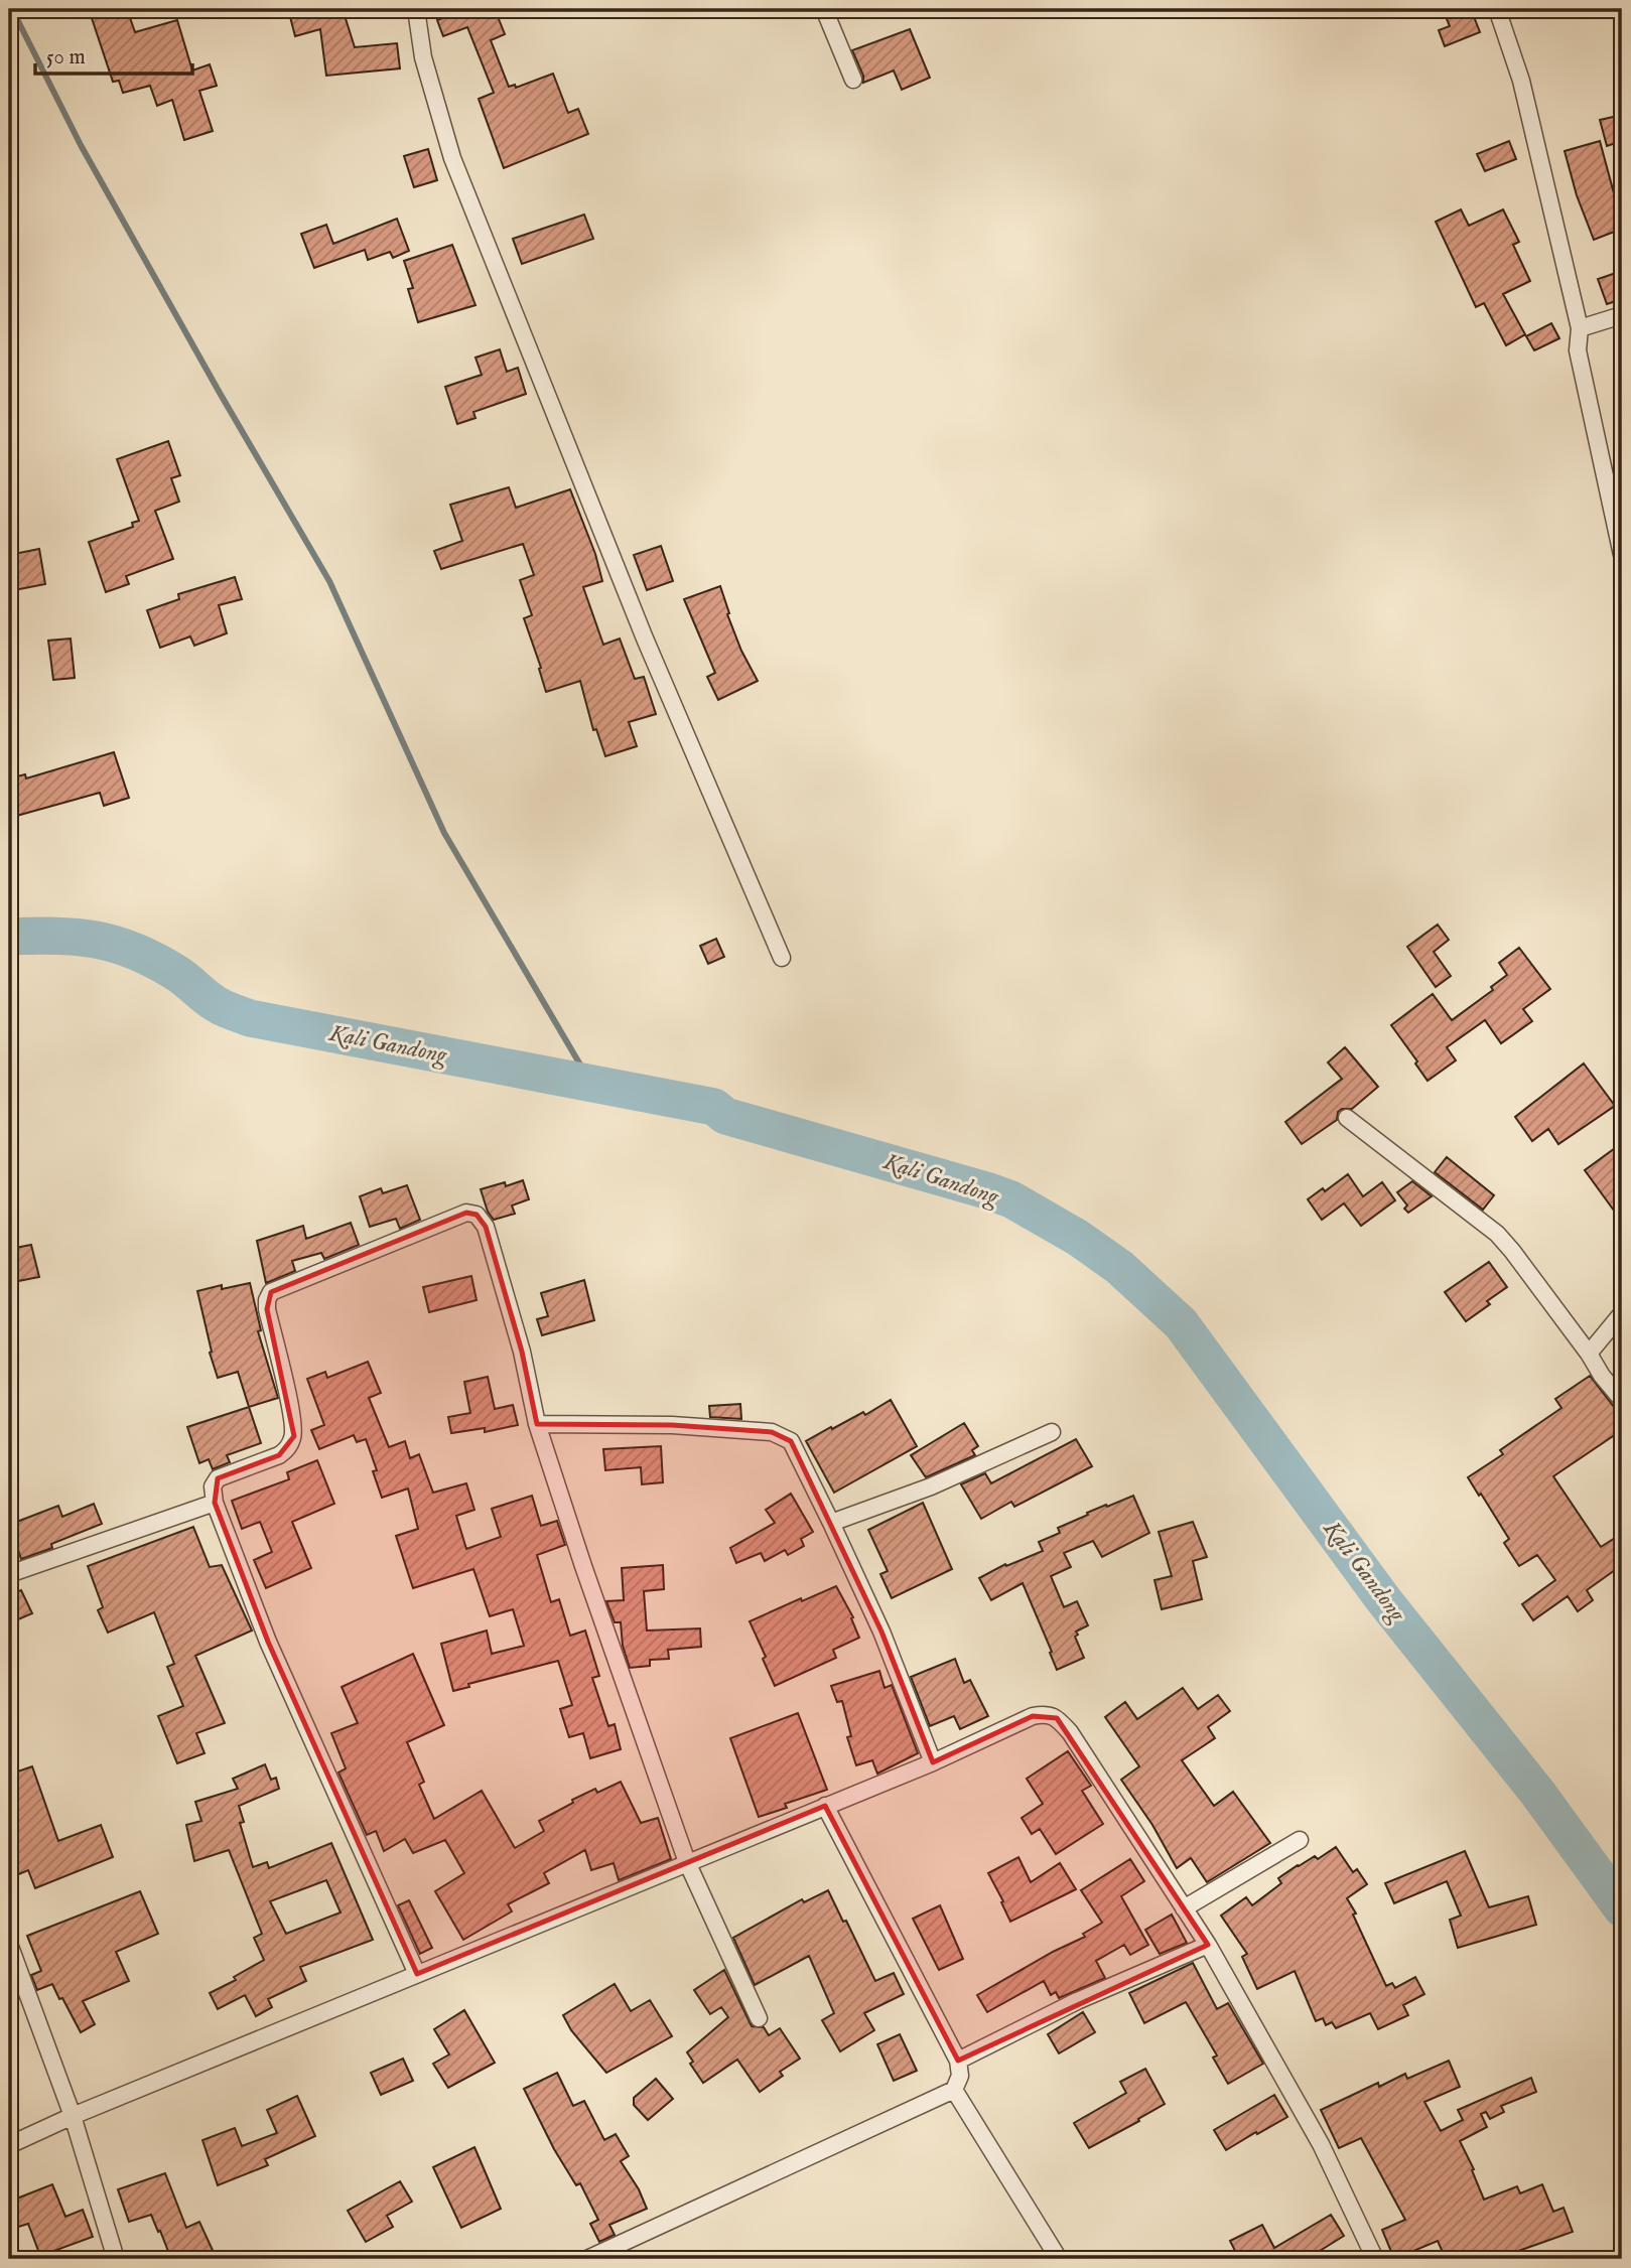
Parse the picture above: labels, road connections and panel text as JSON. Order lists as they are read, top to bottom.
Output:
{
  "water": ["Kali Gandong"],
  "scale_bar": "50 m"
}
